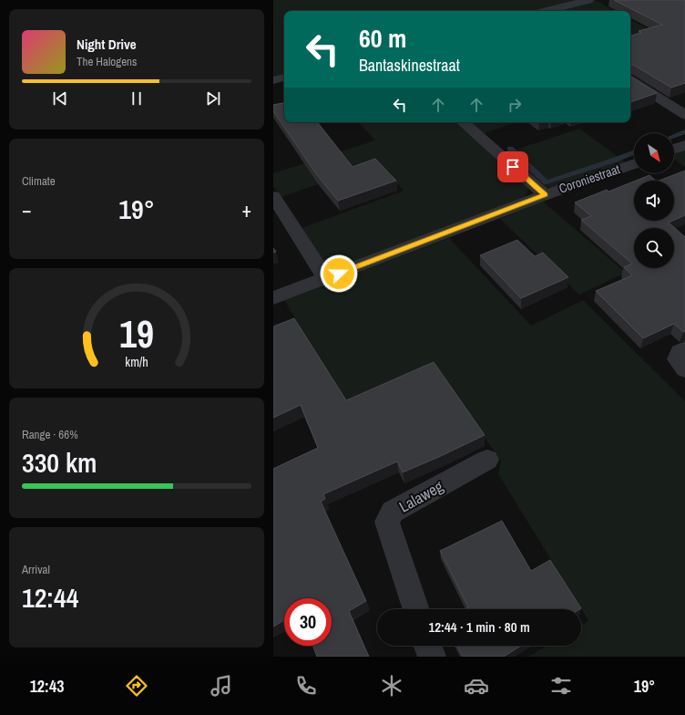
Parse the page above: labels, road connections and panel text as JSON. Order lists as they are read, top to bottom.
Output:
{
  "streets": {
    "street": ["Coroniestraat", "Lalaweg"]
  },
  "north": "bottom right",
  "page": {
    "turn": ["60 m", "Bantaskinestraat"],
    "song": ["Night Drive", "The Halogens"],
    "tile": [
      "Climate",
      ["Range · 66%", "330 km"],
      ["Arrival", "12:44"]
    ],
    "heat": ["−", "19°", "+"],
    "limit": "30",
    "trip": "12:44 · 1 min · 80 m",
    "tabs": ["12:43", "19°"],
    "gauge": ["19", "km/h"]
  }
}
